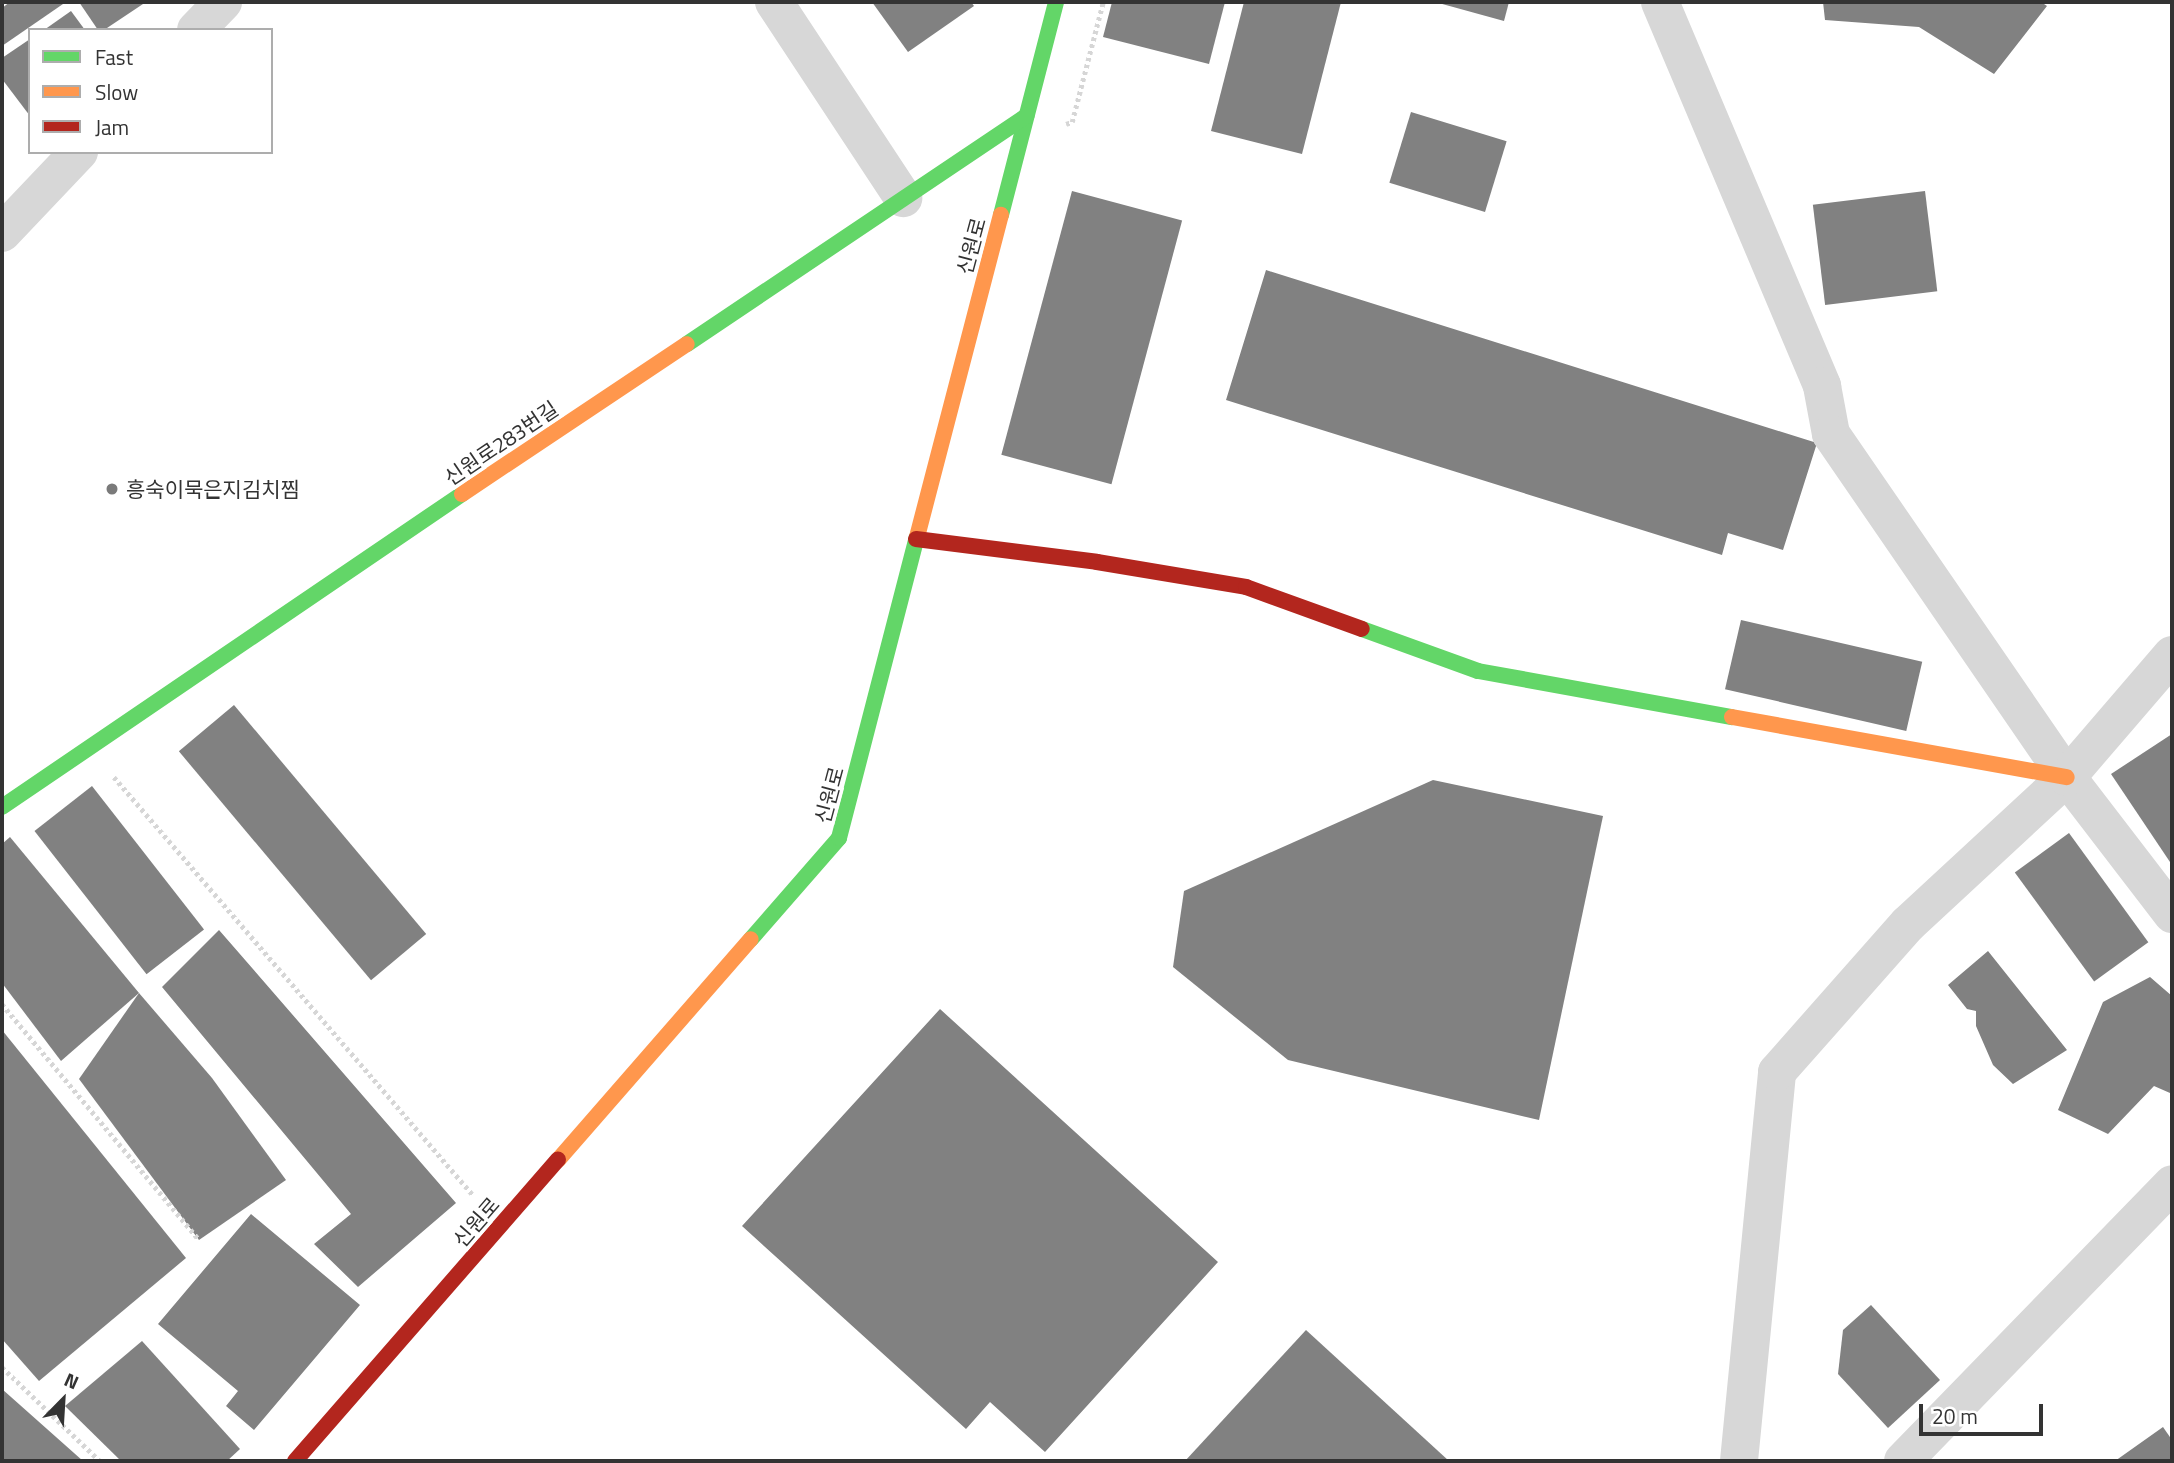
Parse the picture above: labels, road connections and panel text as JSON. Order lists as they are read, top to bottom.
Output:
{
  "streets": {
    "street": ["신원로", "신원로283번길"]
  },
  "crossings": [
    ["신원로", "신원로283번길"]
  ],
  "places": ["흥숙이묵은지김치찜"],
  "legend": ["Fast", "Slow", "Jam"],
  "scale_bar": "20 m",
  "north": "top right"
}
